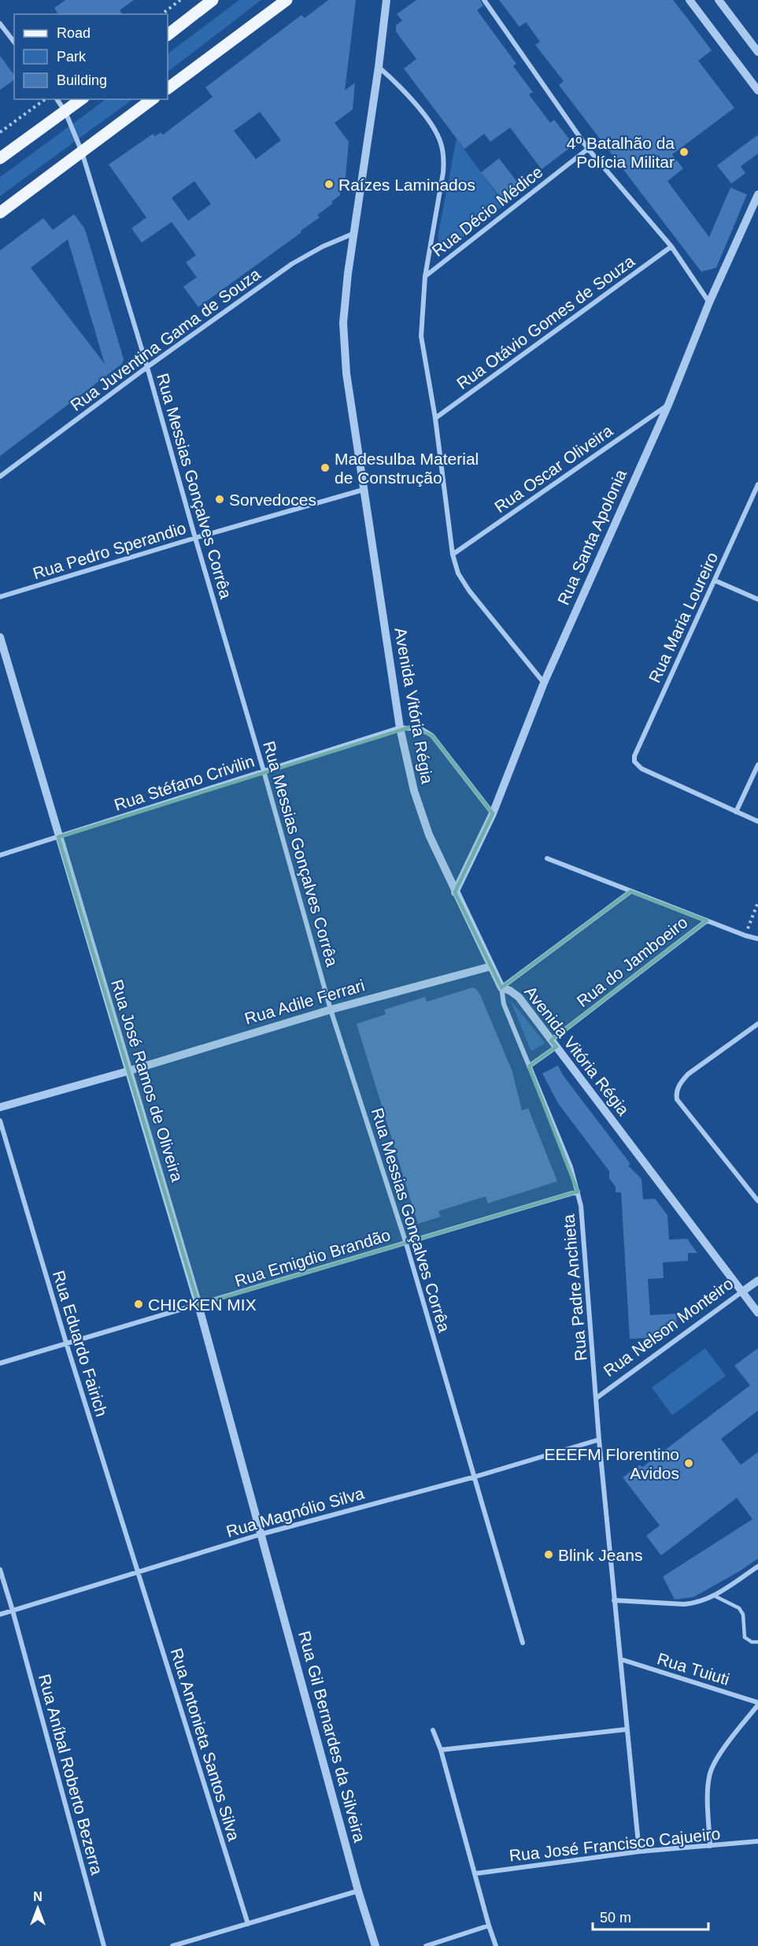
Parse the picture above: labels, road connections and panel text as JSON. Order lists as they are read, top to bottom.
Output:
{
  "streets": {
    "street": [
      "Rua Décio Médice",
      "Rua Otávio Gomes de Souza",
      "Rua Juventina Gama de Souza",
      "Rua Oscar Oliveira",
      "Rua Messias Gonçalves Corrêa",
      "Rua Santa Apolonia",
      "Rua Pedro Sperandio",
      "Rua Maria Loureiro",
      "Avenida Vitória Régia",
      "Rua Stéfano Crivilin",
      "Rua do Jamboeiro",
      "Rua Adile Ferrari",
      "Rua José Ramos de Oliveira",
      "Rua Emigdio Brandão",
      "Rua Padre Anchieta",
      "Rua Nelson Monteiro",
      "Rua Eduardo Fairich",
      "Rua Magnólio Silva",
      "Rua Tuiuti",
      "Rua Gil Bernardes da Silveira",
      "Rua Antonieta Santos Silva",
      "Rua Aníbal Roberto Bezerra",
      "Rua José Francisco Cajueiro"
    ]
  },
  "crossings": [
    ["Rua Juventina Gama de Souza", "Rua Messias Gonçalves Corrêa"],
    ["Rua Juventina Gama de Souza", "Avenida Vitória Régia"],
    ["Rua Oscar Oliveira", "Rua Santa Apolonia"],
    ["Rua Messias Gonçalves Corrêa", "Rua Pedro Sperandio"],
    ["Rua Messias Gonçalves Corrêa", "Rua Stéfano Crivilin"],
    ["Rua Messias Gonçalves Corrêa", "Rua Adile Ferrari"],
    ["Rua Messias Gonçalves Corrêa", "Rua Emigdio Brandão"],
    ["Rua Messias Gonçalves Corrêa", "Rua Magnólio Silva"],
    ["Rua Santa Apolonia", "Avenida Vitória Régia"],
    ["Rua Pedro Sperandio", "Avenida Vitória Régia"],
    ["Avenida Vitória Régia", "Rua Stéfano Crivilin"],
    ["Avenida Vitória Régia", "Rua do Jamboeiro"],
    ["Avenida Vitória Régia", "Rua Adile Ferrari"],
    ["Avenida Vitória Régia", "Rua Padre Anchieta"],
    ["Avenida Vitória Régia", "Rua Nelson Monteiro"],
    ["Rua Stéfano Crivilin", "Rua José Ramos de Oliveira"],
    ["Rua do Jamboeiro", "Rua Padre Anchieta"],
    ["Rua Adile Ferrari", "Rua José Ramos de Oliveira"],
    ["Rua José Ramos de Oliveira", "Rua Emigdio Brandão"],
    ["Rua José Ramos de Oliveira", "Rua Magnólio Silva"],
    ["Rua José Ramos de Oliveira", "Rua Gil Bernardes da Silveira"],
    ["Rua Emigdio Brandão", "Rua Padre Anchieta"],
    ["Rua Emigdio Brandão", "Rua Eduardo Fairich"],
    ["Rua Padre Anchieta", "Rua Nelson Monteiro"],
    ["Rua Padre Anchieta", "Rua Magnólio Silva"],
    ["Rua Padre Anchieta", "Rua Tuiuti"],
    ["Rua Padre Anchieta", "Rua José Francisco Cajueiro"],
    ["Rua Eduardo Fairich", "Rua Magnólio Silva"],
    ["Rua Eduardo Fairich", "Rua Antonieta Santos Silva"],
    ["Rua Magnólio Silva", "Rua Gil Bernardes da Silveira"],
    ["Rua Magnólio Silva", "Rua Antonieta Santos Silva"],
    ["Rua Magnólio Silva", "Rua Aníbal Roberto Bezerra"]
  ],
  "places": [
    "4º Batalhão da Polícia Militar",
    "Raízes Laminados",
    "Madesulba Material de Construção",
    "Sorvedoces",
    "CHICKEN MIX",
    "EEEFM Florentino Avidos",
    "Blink Jeans"
  ],
  "legend": ["Road", "Park", "Building"],
  "scale_bar": "50 m",
  "north": "top"
}
